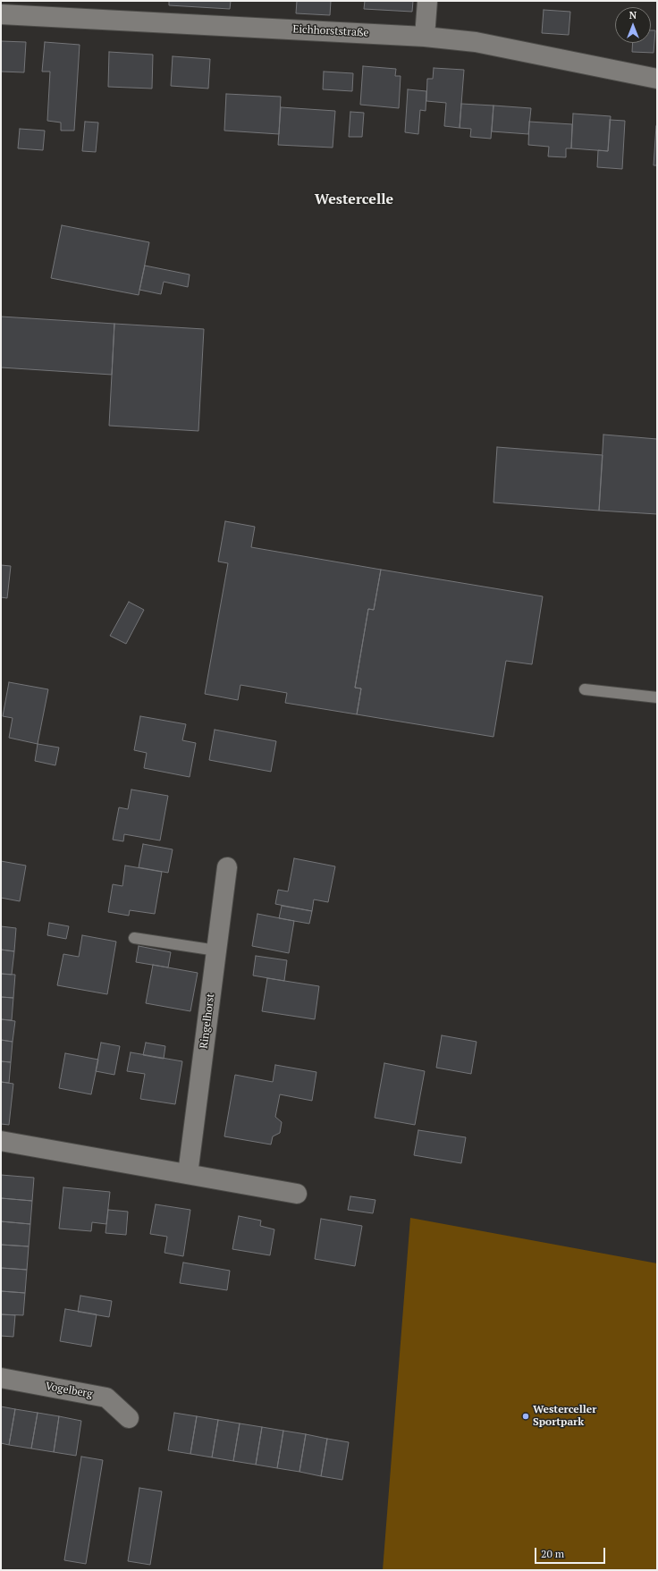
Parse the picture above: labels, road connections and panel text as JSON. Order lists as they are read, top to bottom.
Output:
{
  "streets": {
    "street": ["Eichhorststraße", "Ringelhorst", "Vogelberg"]
  },
  "districts": ["Westercelle"],
  "places": ["Westerceller Sportpark"],
  "scale_bar": "20 m",
  "north": "top"
}
